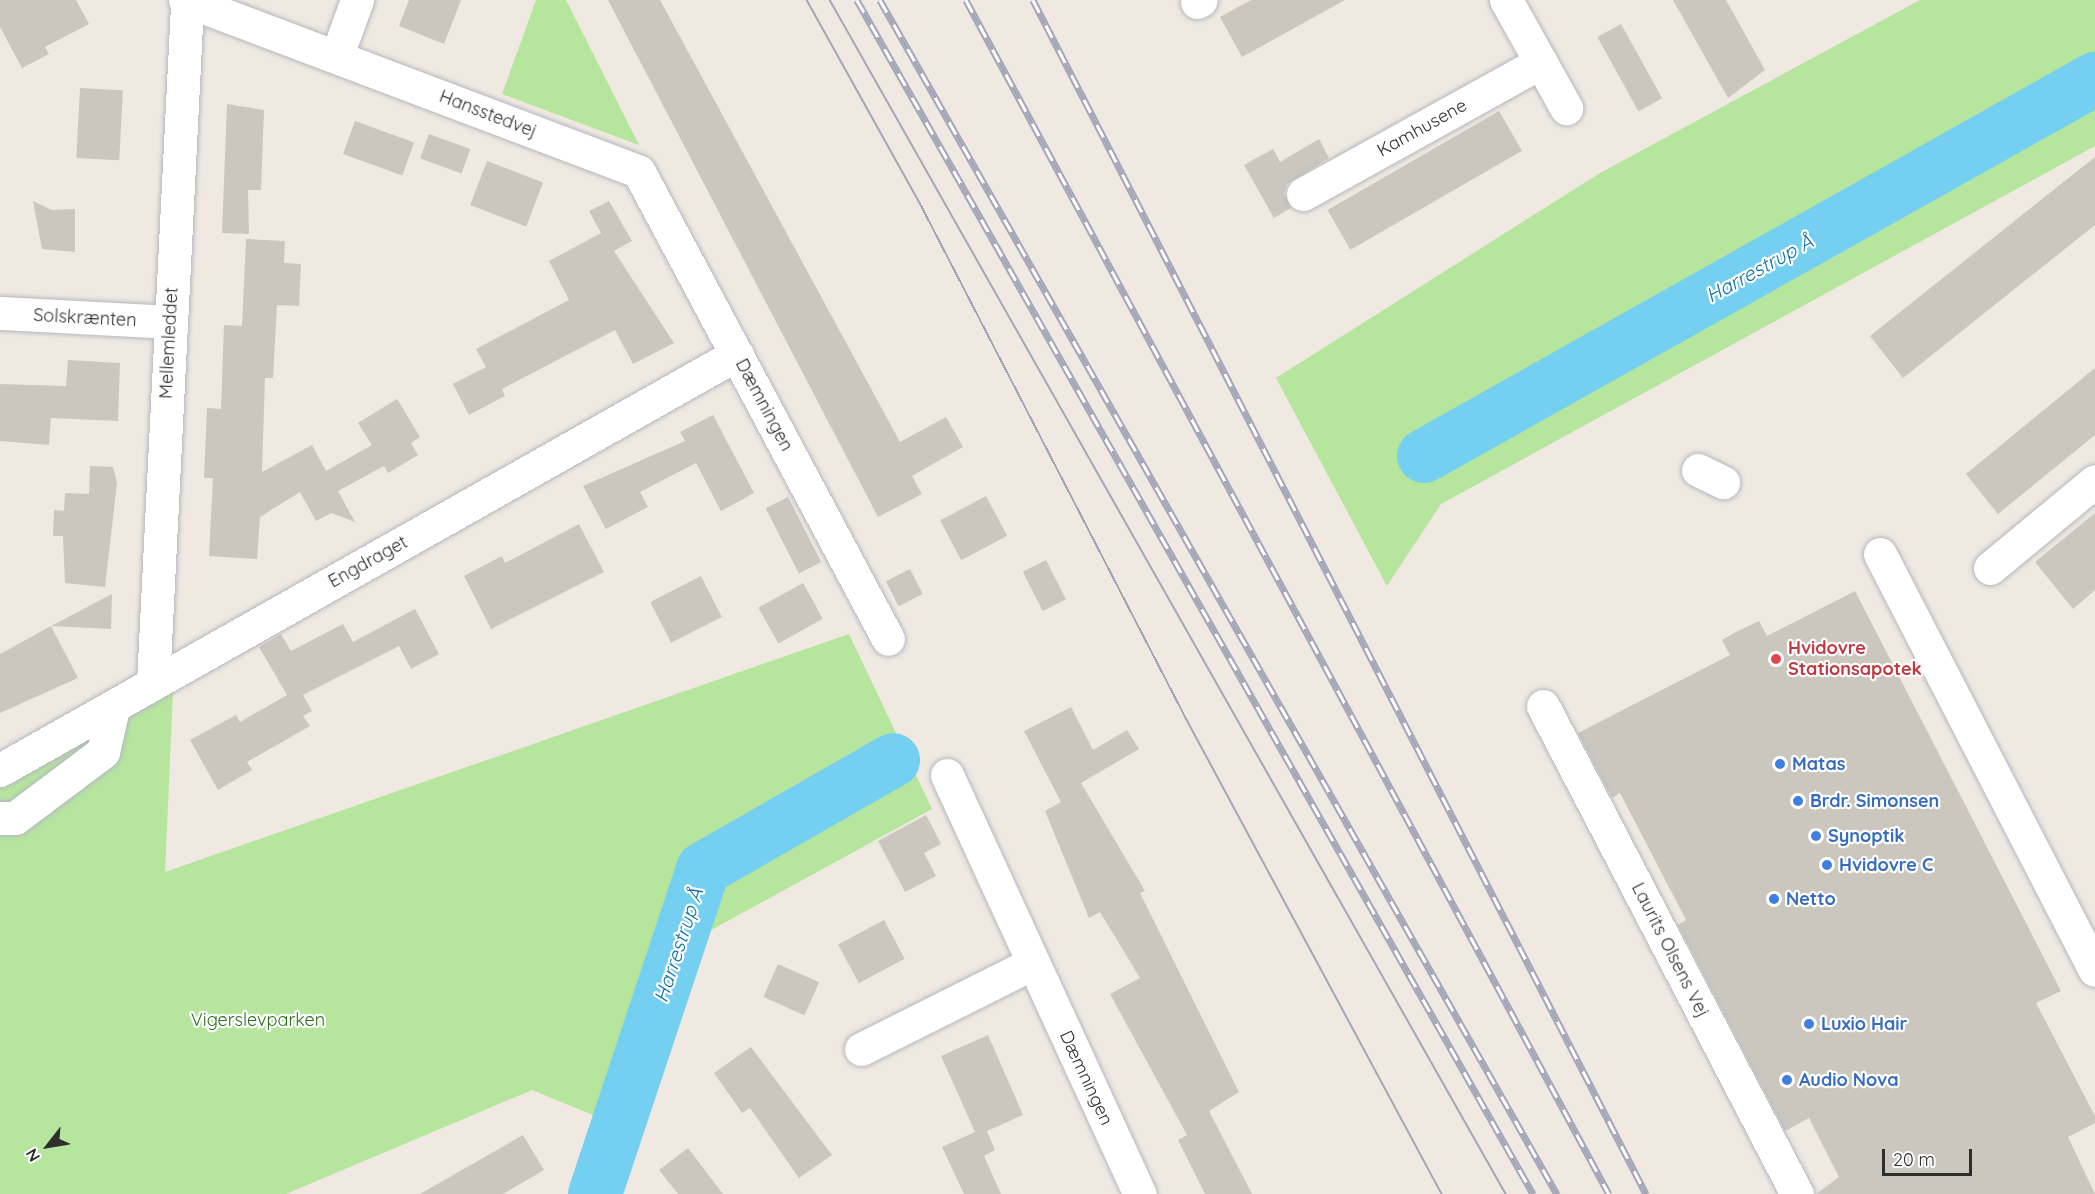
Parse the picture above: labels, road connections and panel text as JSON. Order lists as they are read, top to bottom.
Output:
{
  "streets": {
    "street": [
      "Hansstedvej",
      "Kamhusene",
      "Solskrænten",
      "Mellemleddet",
      "Dæmningen",
      "Engdraget",
      "Laurits Olsens Vej"
    ]
  },
  "crossings": [
    ["Hansstedvej", "Mellemleddet"],
    ["Hansstedvej", "Dæmningen"],
    ["Solskrænten", "Mellemleddet"],
    ["Mellemleddet", "Engdraget"],
    ["Dæmningen", "Engdraget"]
  ],
  "water": ["Harrestrup Å"],
  "parks": ["Vigerslevparken"],
  "places": [
    "Hvidovre Stationsapotek",
    "Matas",
    "Brdr. Simonsen",
    "Synoptik",
    "Hvidovre C",
    "Netto",
    "Luxio Hair",
    "Audio Nova"
  ],
  "scale_bar": "20 m",
  "north": "bottom left"
}
